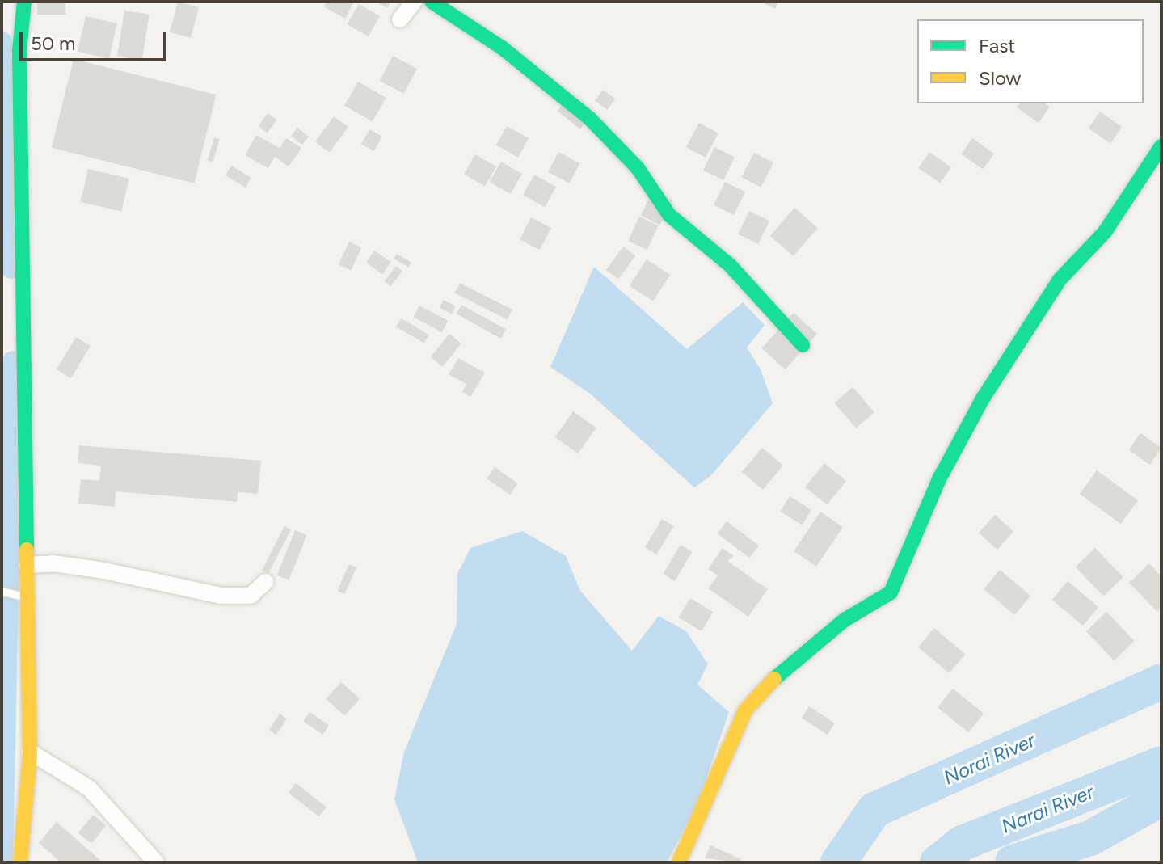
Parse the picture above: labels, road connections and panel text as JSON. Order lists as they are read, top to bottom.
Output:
{
  "water": ["Norai River", "Narai River"],
  "legend": ["Fast", "Slow"],
  "scale_bar": "50 m"
}
